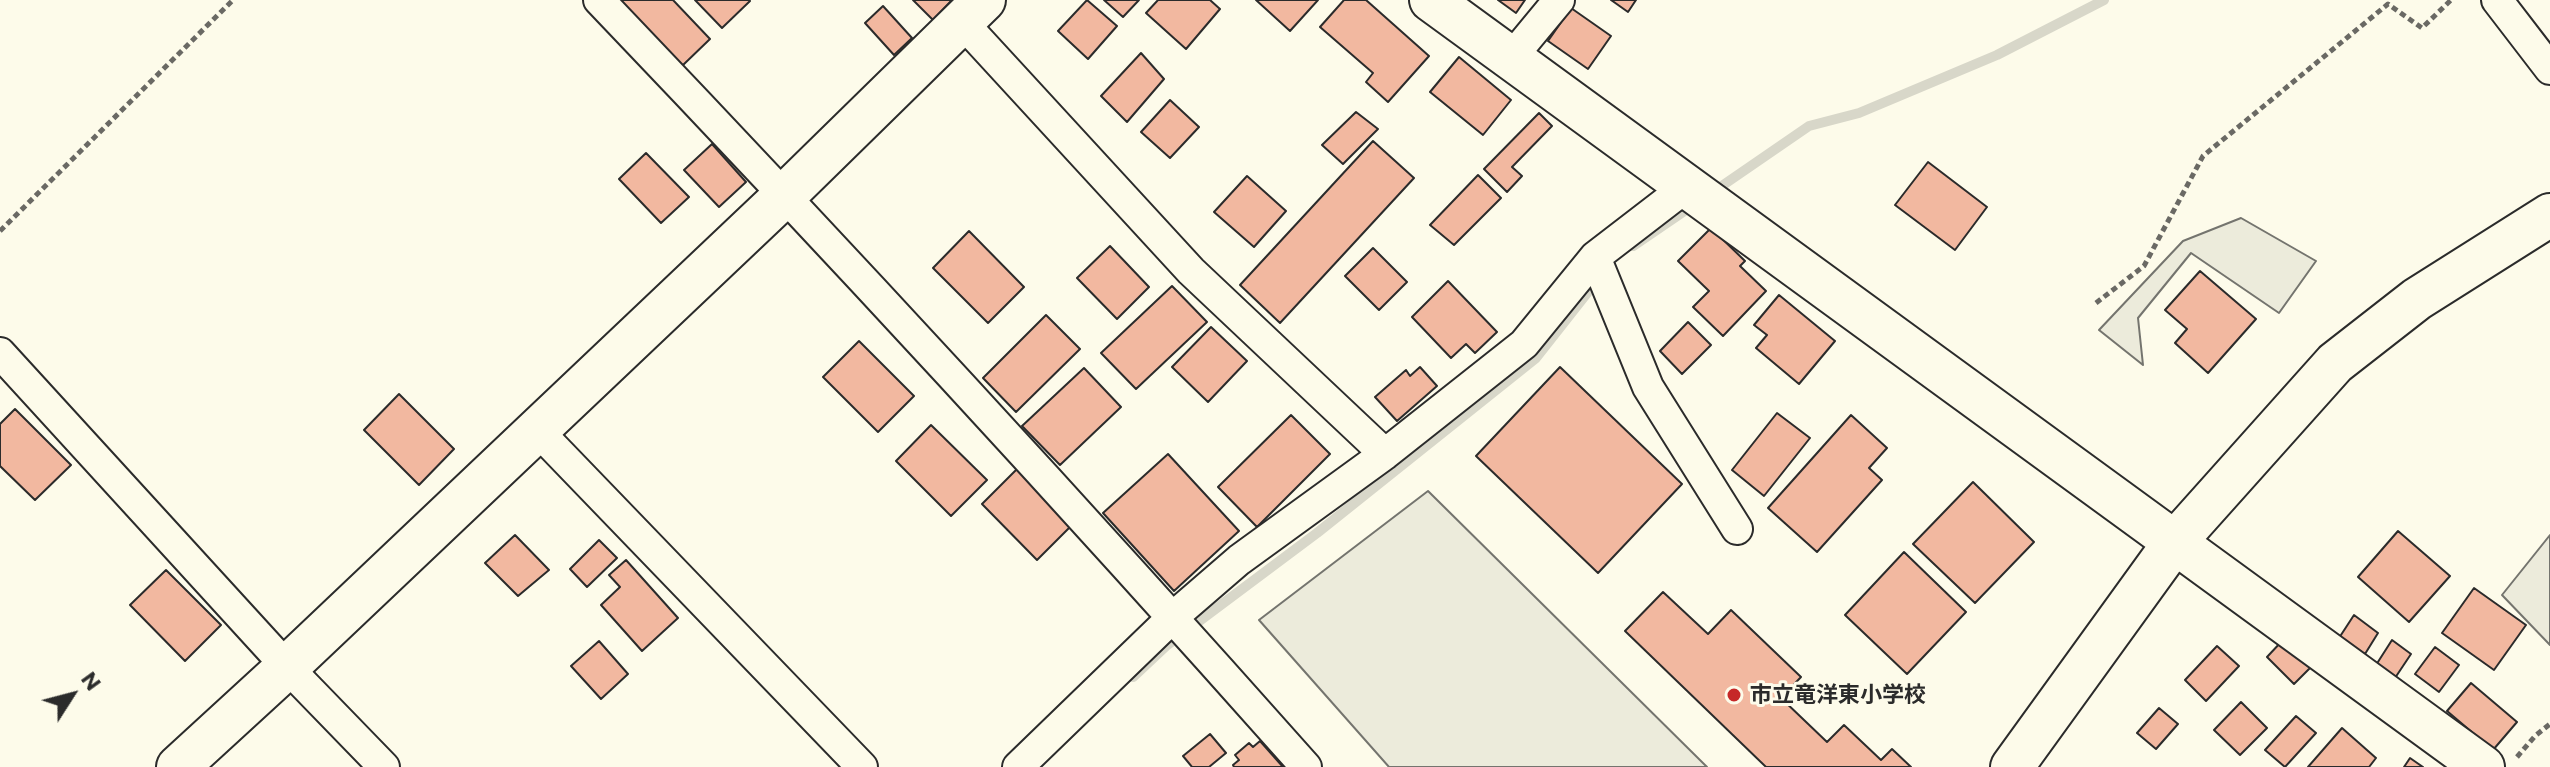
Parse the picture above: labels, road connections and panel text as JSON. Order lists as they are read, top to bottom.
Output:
{
  "places": ["市立竜洋東小学校"],
  "north": "top right"
}
